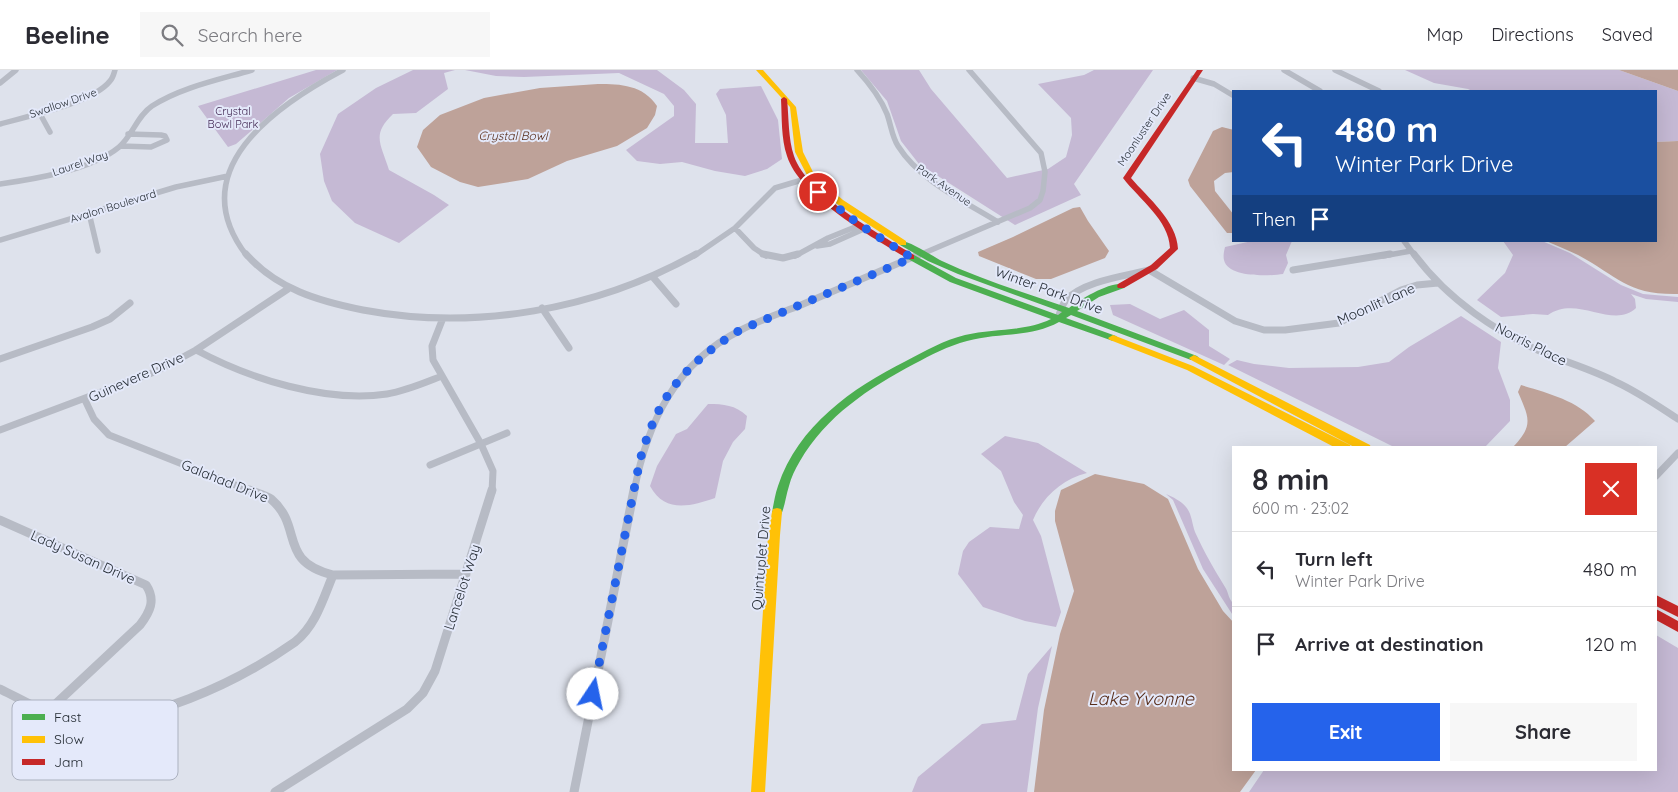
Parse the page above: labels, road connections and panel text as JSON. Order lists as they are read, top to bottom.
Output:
{
  "streets": {
    "street": [
      "Swallow Drive",
      "Moonluster Drive",
      "Laurel Way",
      "Park Avenue",
      "Avalon Boulevard",
      "Winter Park Drive",
      "Moonlit Lane",
      "Norris Place",
      "Guinevere Drive",
      "Galahad Drive",
      "Lady Susan Drive",
      "Quintuplet Drive",
      "Lancelot Way"
    ]
  },
  "crossings": [
    ["Moonluster Drive", "Winter Park Drive"],
    ["Moonluster Drive", "Moonlit Lane"],
    ["Moonluster Drive", "Quintuplet Drive"],
    ["Winter Park Drive", "Quintuplet Drive"],
    ["Moonlit Lane", "Norris Place"],
    ["Guinevere Drive", "Galahad Drive"],
    ["Galahad Drive", "Lancelot Way"]
  ],
  "water": ["Crystal Bowl", "Lake Yvonne"],
  "parks": ["Crystal Bowl Park"],
  "legend": ["Fast", "Slow", "Jam"],
  "page": {
    "header": "Beeline",
    "search": "Search here",
    "nav": ["Map", "Directions", "Saved"],
    "turn": ["480 m", "Winter Park Drive"],
    "then": "Then",
    "heading": ["8 min", "600 m · 23:02"],
    "list": [
      {
        "name": "Turn left",
        "note": "Winter Park Drive",
        "value": "480 m"
      },
      {
        "name": "Arrive at destination",
        "value": "120 m"
      }
    ],
    "buttons": ["Exit", "Share"]
  }
}
